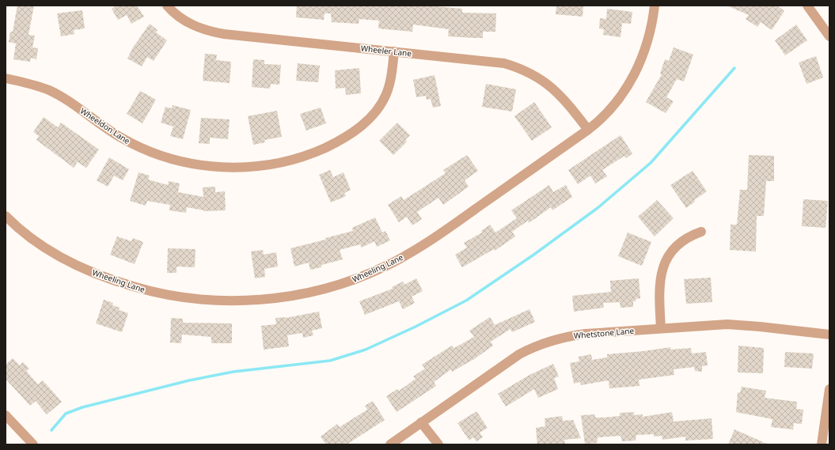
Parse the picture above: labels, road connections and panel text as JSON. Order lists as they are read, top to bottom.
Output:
{
  "streets": {
    "street": [
      "Wheeler Lane",
      "Wheeldon Lane",
      "Wheeling Lane",
      "Whetstone Lane"
    ]
  },
  "crossings": [
    ["Wheeler Lane", "Wheeldon Lane"],
    ["Wheeler Lane", "Wheeling Lane"]
  ]
}
